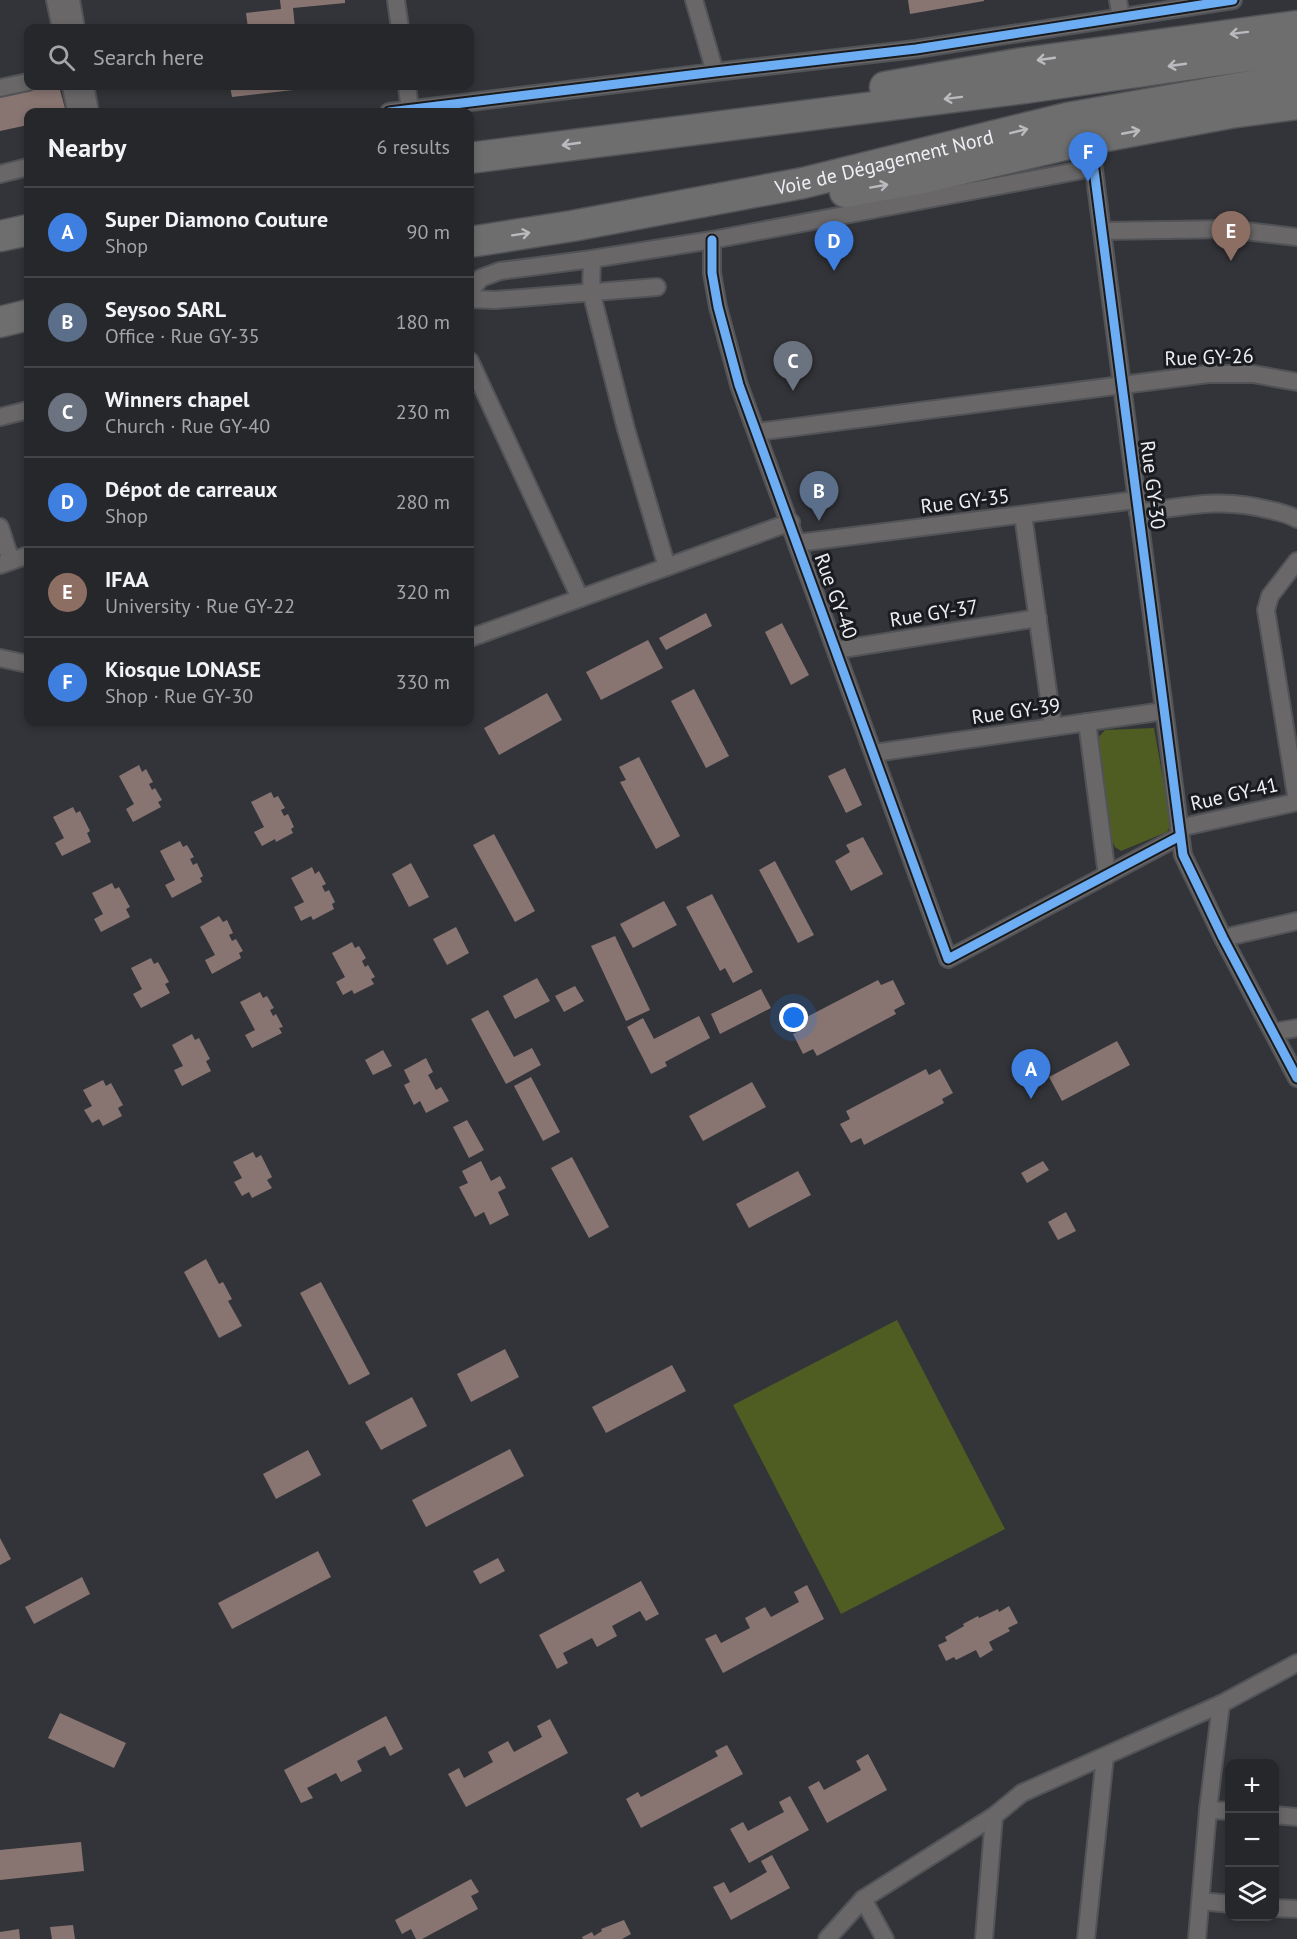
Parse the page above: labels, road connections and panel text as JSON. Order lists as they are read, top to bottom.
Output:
{
  "streets": {
    "highway": ["Voie de Dégagement Nord"],
    "street": [
      "Rue GY-26",
      "Rue GY-30",
      "Rue GY-35",
      "Rue GY-40",
      "Rue GY-37",
      "Rue GY-39",
      "Rue GY-41"
    ]
  },
  "crossings": [
    ["Rue GY-26", "Rue GY-30"],
    ["Rue GY-26", "Rue GY-40"],
    ["Rue GY-30", "Rue GY-35"],
    ["Rue GY-30", "Rue GY-39"],
    ["Rue GY-30", "Rue GY-41"],
    ["Rue GY-35", "Rue GY-40"],
    ["Rue GY-40", "Rue GY-37"],
    ["Rue GY-40", "Rue GY-39"],
    ["Rue GY-40", "Rue GY-41"]
  ],
  "page": {
    "search": "Search here",
    "heading": ["Nearby", "6 results"],
    "pins": [
      "F",
      "E",
      "D",
      "C",
      "B",
      "A"
    ],
    "list": [
      {
        "mark": "A",
        "name": "Super Diamono Couture",
        "note": "Shop",
        "value": "90 m"
      },
      {
        "mark": "B",
        "name": "Seysoo SARL",
        "note": "Office · Rue GY-35",
        "value": "180 m"
      },
      {
        "mark": "C",
        "name": "Winners chapel",
        "note": "Church · Rue GY-40",
        "value": "230 m"
      },
      {
        "mark": "D",
        "name": "Dépot de carreaux",
        "note": "Shop",
        "value": "280 m"
      },
      {
        "mark": "E",
        "name": "IFAA",
        "note": "University · Rue GY-22",
        "value": "320 m"
      },
      {
        "mark": "F",
        "name": "Kiosque LONASE",
        "note": "Shop · Rue GY-30",
        "value": "330 m"
      }
    ],
    "map_buttons": ["+", "−"]
  }
}
